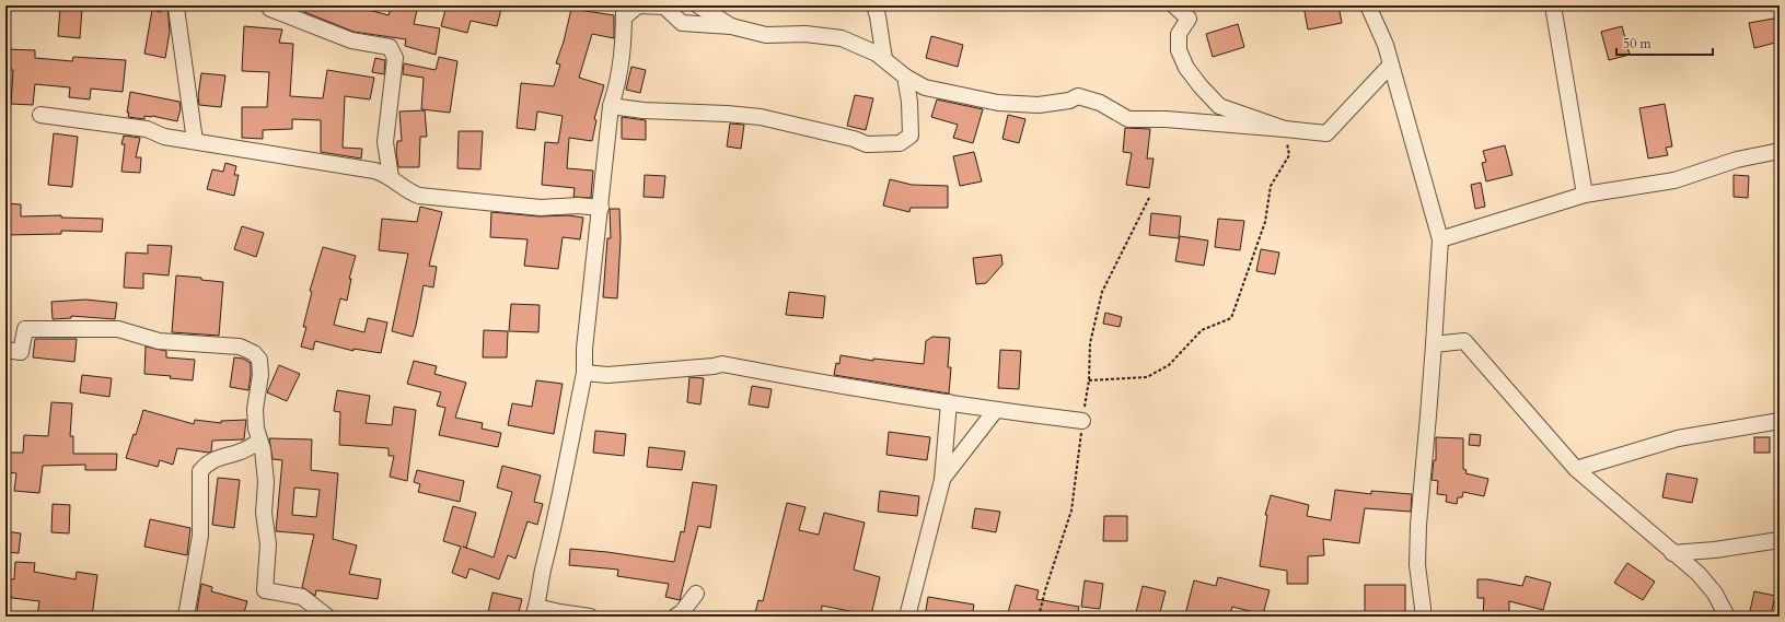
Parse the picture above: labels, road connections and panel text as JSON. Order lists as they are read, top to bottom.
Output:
{
  "scale_bar": "50 m"
}
